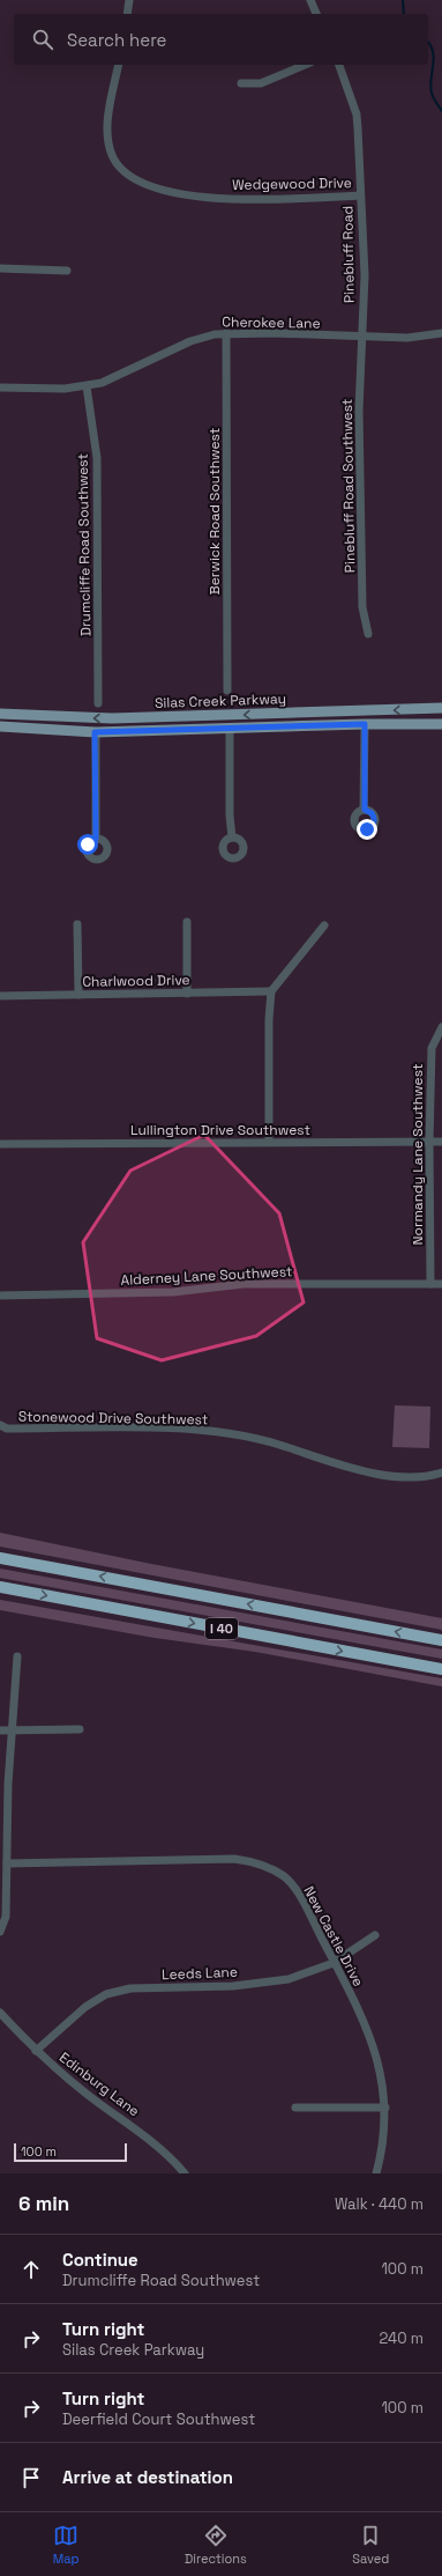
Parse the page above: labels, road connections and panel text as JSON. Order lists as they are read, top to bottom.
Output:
{
  "streets": {
    "highway": ["I 40"],
    "main road": ["Silas Creek Parkway"],
    "street": [
      "Wedgewood Drive",
      "Pinebluff Road",
      "Cherokee Lane",
      "Pinebluff Road Southwest",
      "Berwick Road Southwest",
      "Drumcliffe Road Southwest",
      "Charlwood Drive",
      "Lullington Drive Southwest",
      "Normandy Lane Southwest",
      "Alderney Lane Southwest",
      "Stonewood Drive Southwest",
      "New Castle Drive",
      "Leeds Lane",
      "Edinburg Lane"
    ]
  },
  "crossings": [
    ["Wedgewood Drive", "Pinebluff Road"],
    ["Pinebluff Road", "Cherokee Lane"],
    ["Pinebluff Road", "Pinebluff Road Southwest"],
    ["Cherokee Lane", "Pinebluff Road Southwest"],
    ["Cherokee Lane", "Berwick Road Southwest"],
    ["Cherokee Lane", "Drumcliffe Road Southwest"],
    ["Lullington Drive Southwest", "Normandy Lane Southwest"],
    ["Normandy Lane Southwest", "Alderney Lane Southwest"],
    ["New Castle Drive", "Leeds Lane"],
    ["Leeds Lane", "Edinburg Lane"]
  ],
  "scale_bar": "100 m",
  "page": {
    "search": "Search here",
    "scale": "100 m",
    "heading": ["6 min", "Walk · 440 m"],
    "list": [
      ["Continue", "Drumcliffe Road Southwest", "100 m"],
      ["Turn right", "Silas Creek Parkway", "240 m"],
      ["Turn right", "Deerfield Court Southwest", "100 m"],
      "Arrive at destination"
    ],
    "nav": ["Map", "Directions", "Saved"]
  }
}
